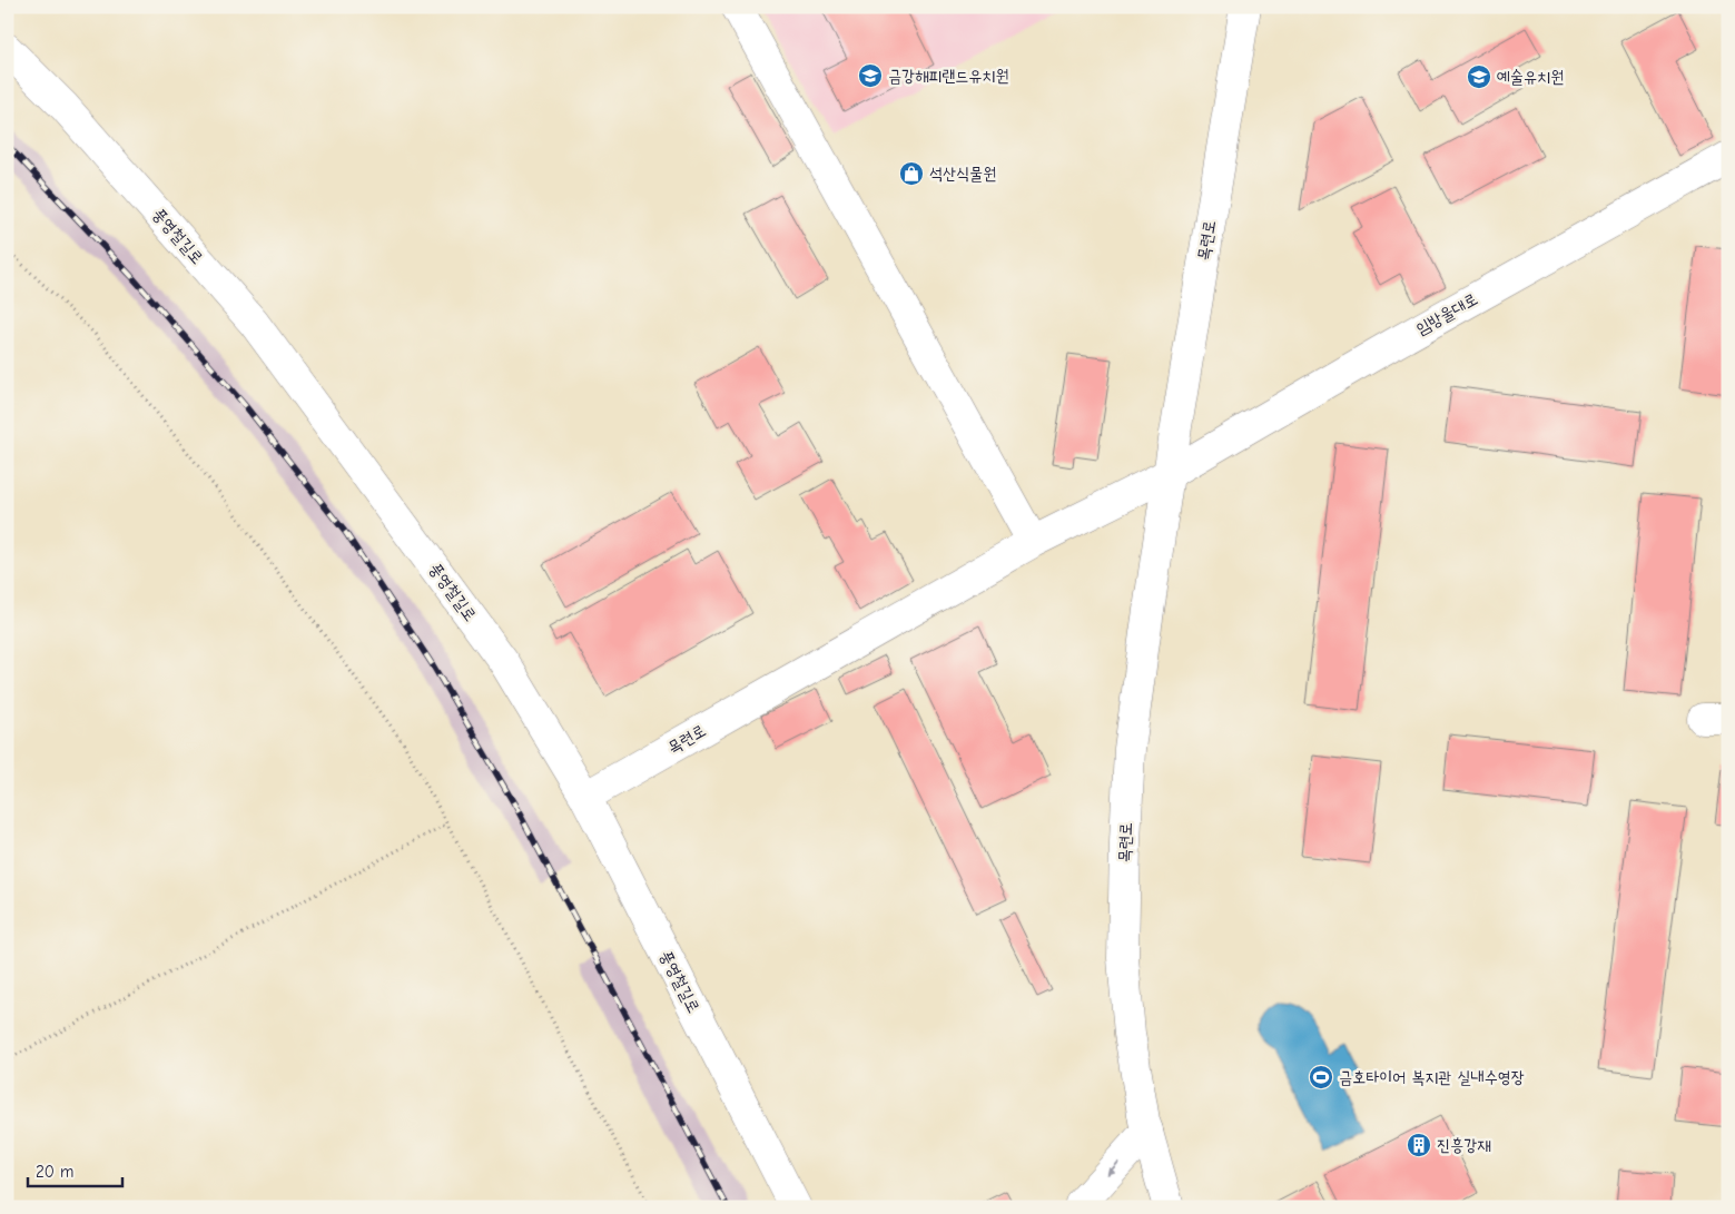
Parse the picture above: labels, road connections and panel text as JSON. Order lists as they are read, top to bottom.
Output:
{
  "streets": {
    "street": ["풍영철길로", "목련로", "임방울대로"]
  },
  "crossings": [
    ["풍영철길로", "목련로"],
    ["목련로", "임방울대로"]
  ],
  "places": {
    "school or university": ["금강해피랜드유치원", "예술유치원"],
    "shop": ["석산식물원"],
    "sports": ["금호타이어 복지관 실내수영장"],
    "building": ["진흥강재"]
  },
  "scale_bar": "20 m"
}
